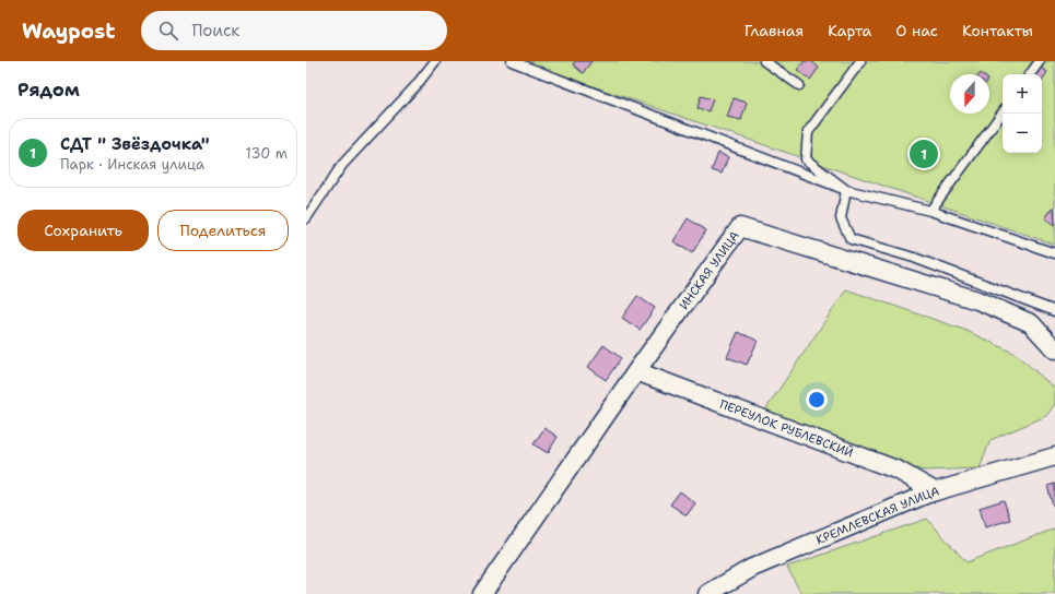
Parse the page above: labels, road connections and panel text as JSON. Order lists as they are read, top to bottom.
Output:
{
  "streets": {
    "street": ["ИНСКАЯ УЛИЦА", "ПЕРЕУЛОК РУБЛЕВСКИЙ", "КРЕМЛЕВСКАЯ УЛИЦА"]
  },
  "crossings": [
    ["ИНСКАЯ УЛИЦА", "ПЕРЕУЛОК РУБЛЕВСКИЙ"],
    ["ПЕРЕУЛОК РУБЛЕВСКИЙ", "КРЕМЛЕВСКАЯ УЛИЦА"]
  ],
  "north": "bottom",
  "page": {
    "header": "Waypost",
    "search": "Поиск",
    "nav": [
      "Главная",
      "Карта",
      "О нас",
      "Контакты"
    ],
    "heading": "Рядом",
    "map_buttons": ["+", "−"],
    "list": [
      {
        "mark": "1",
        "name": "СДТ \" Звёздочка\"",
        "note": "Парк · Инская улица",
        "value": "130 m"
      }
    ],
    "pins": "1",
    "buttons": ["Сохранить", "Поделиться"]
  }
}
